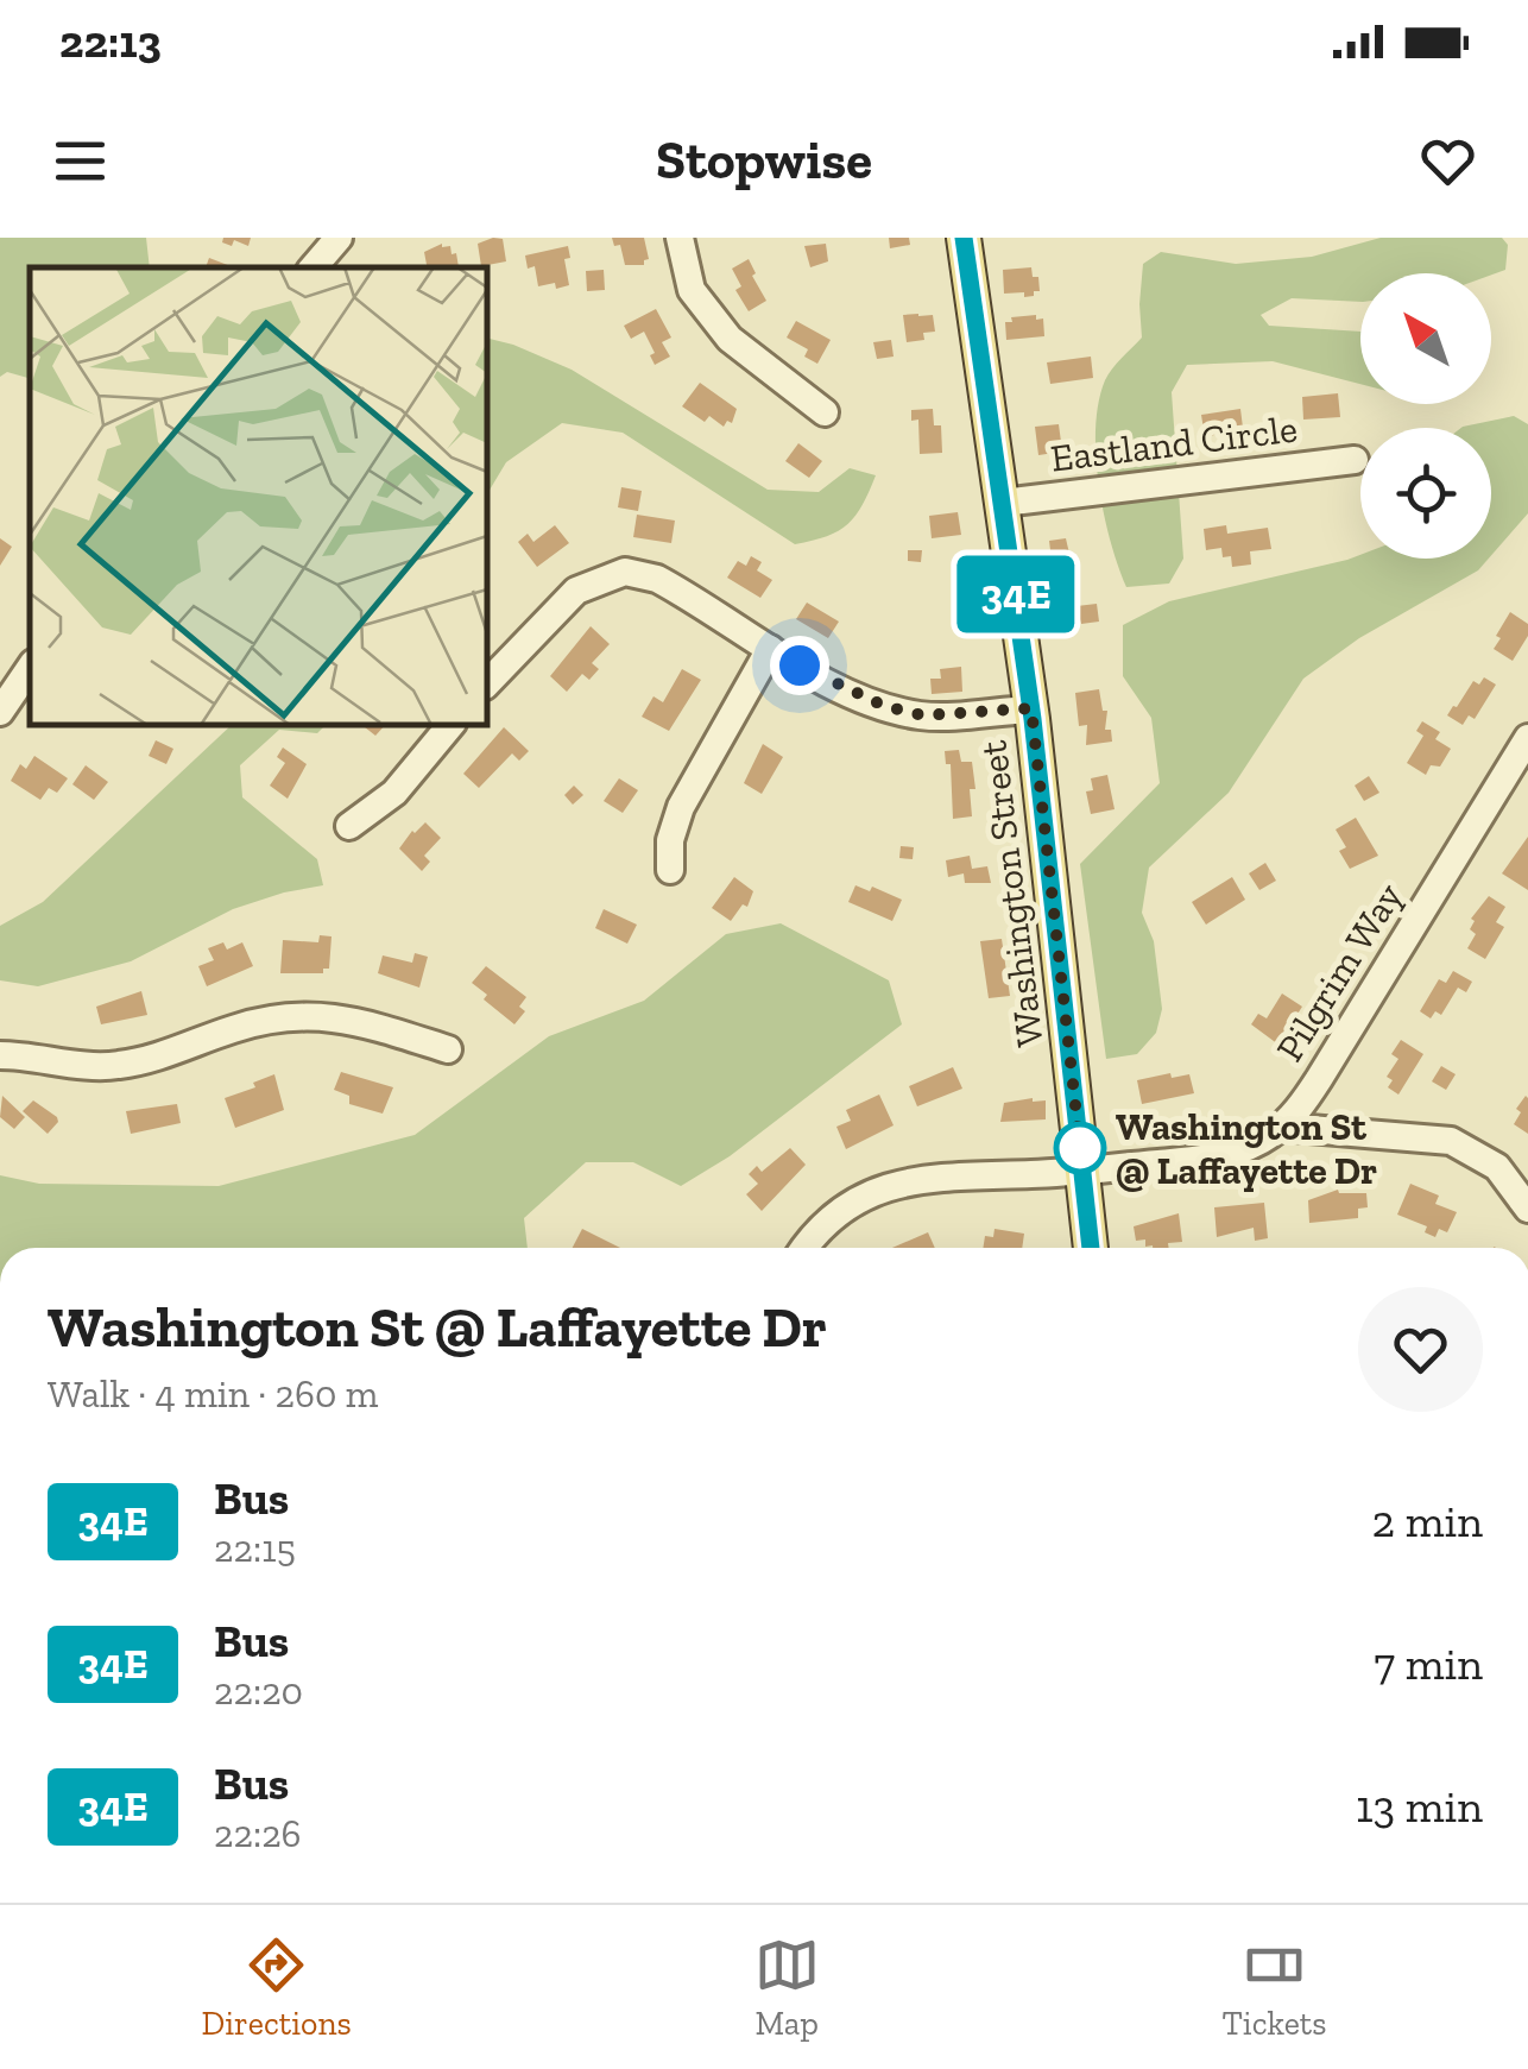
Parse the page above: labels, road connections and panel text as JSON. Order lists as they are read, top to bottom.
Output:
{
  "streets": {
    "main road": ["Washington Street"],
    "street": ["Eastland Circle", "Pilgrim Way"]
  },
  "crossings": [
    ["Eastland Circle", "Washington Street"],
    ["Washington Street", "Pilgrim Way"]
  ],
  "places": ["Washington St @ Laffayette Dr"],
  "lines": ["bus line 34E"],
  "north": "top left",
  "page": {
    "status": "22:13",
    "header": "Stopwise",
    "on_map": "34E",
    "heading": ["Washington St @ Laffayette Dr", "Walk · 4 min · 260 m"],
    "list": [
      {
        "mark": "34E",
        "name": "Bus",
        "note": "22:15",
        "value": "2 min"
      },
      {
        "mark": "34E",
        "name": "Bus",
        "note": "22:20",
        "value": "7 min"
      },
      {
        "mark": "34E",
        "name": "Bus",
        "note": "22:26",
        "value": "13 min"
      }
    ],
    "tabs": ["Directions", "Map", "Tickets"]
  }
}
